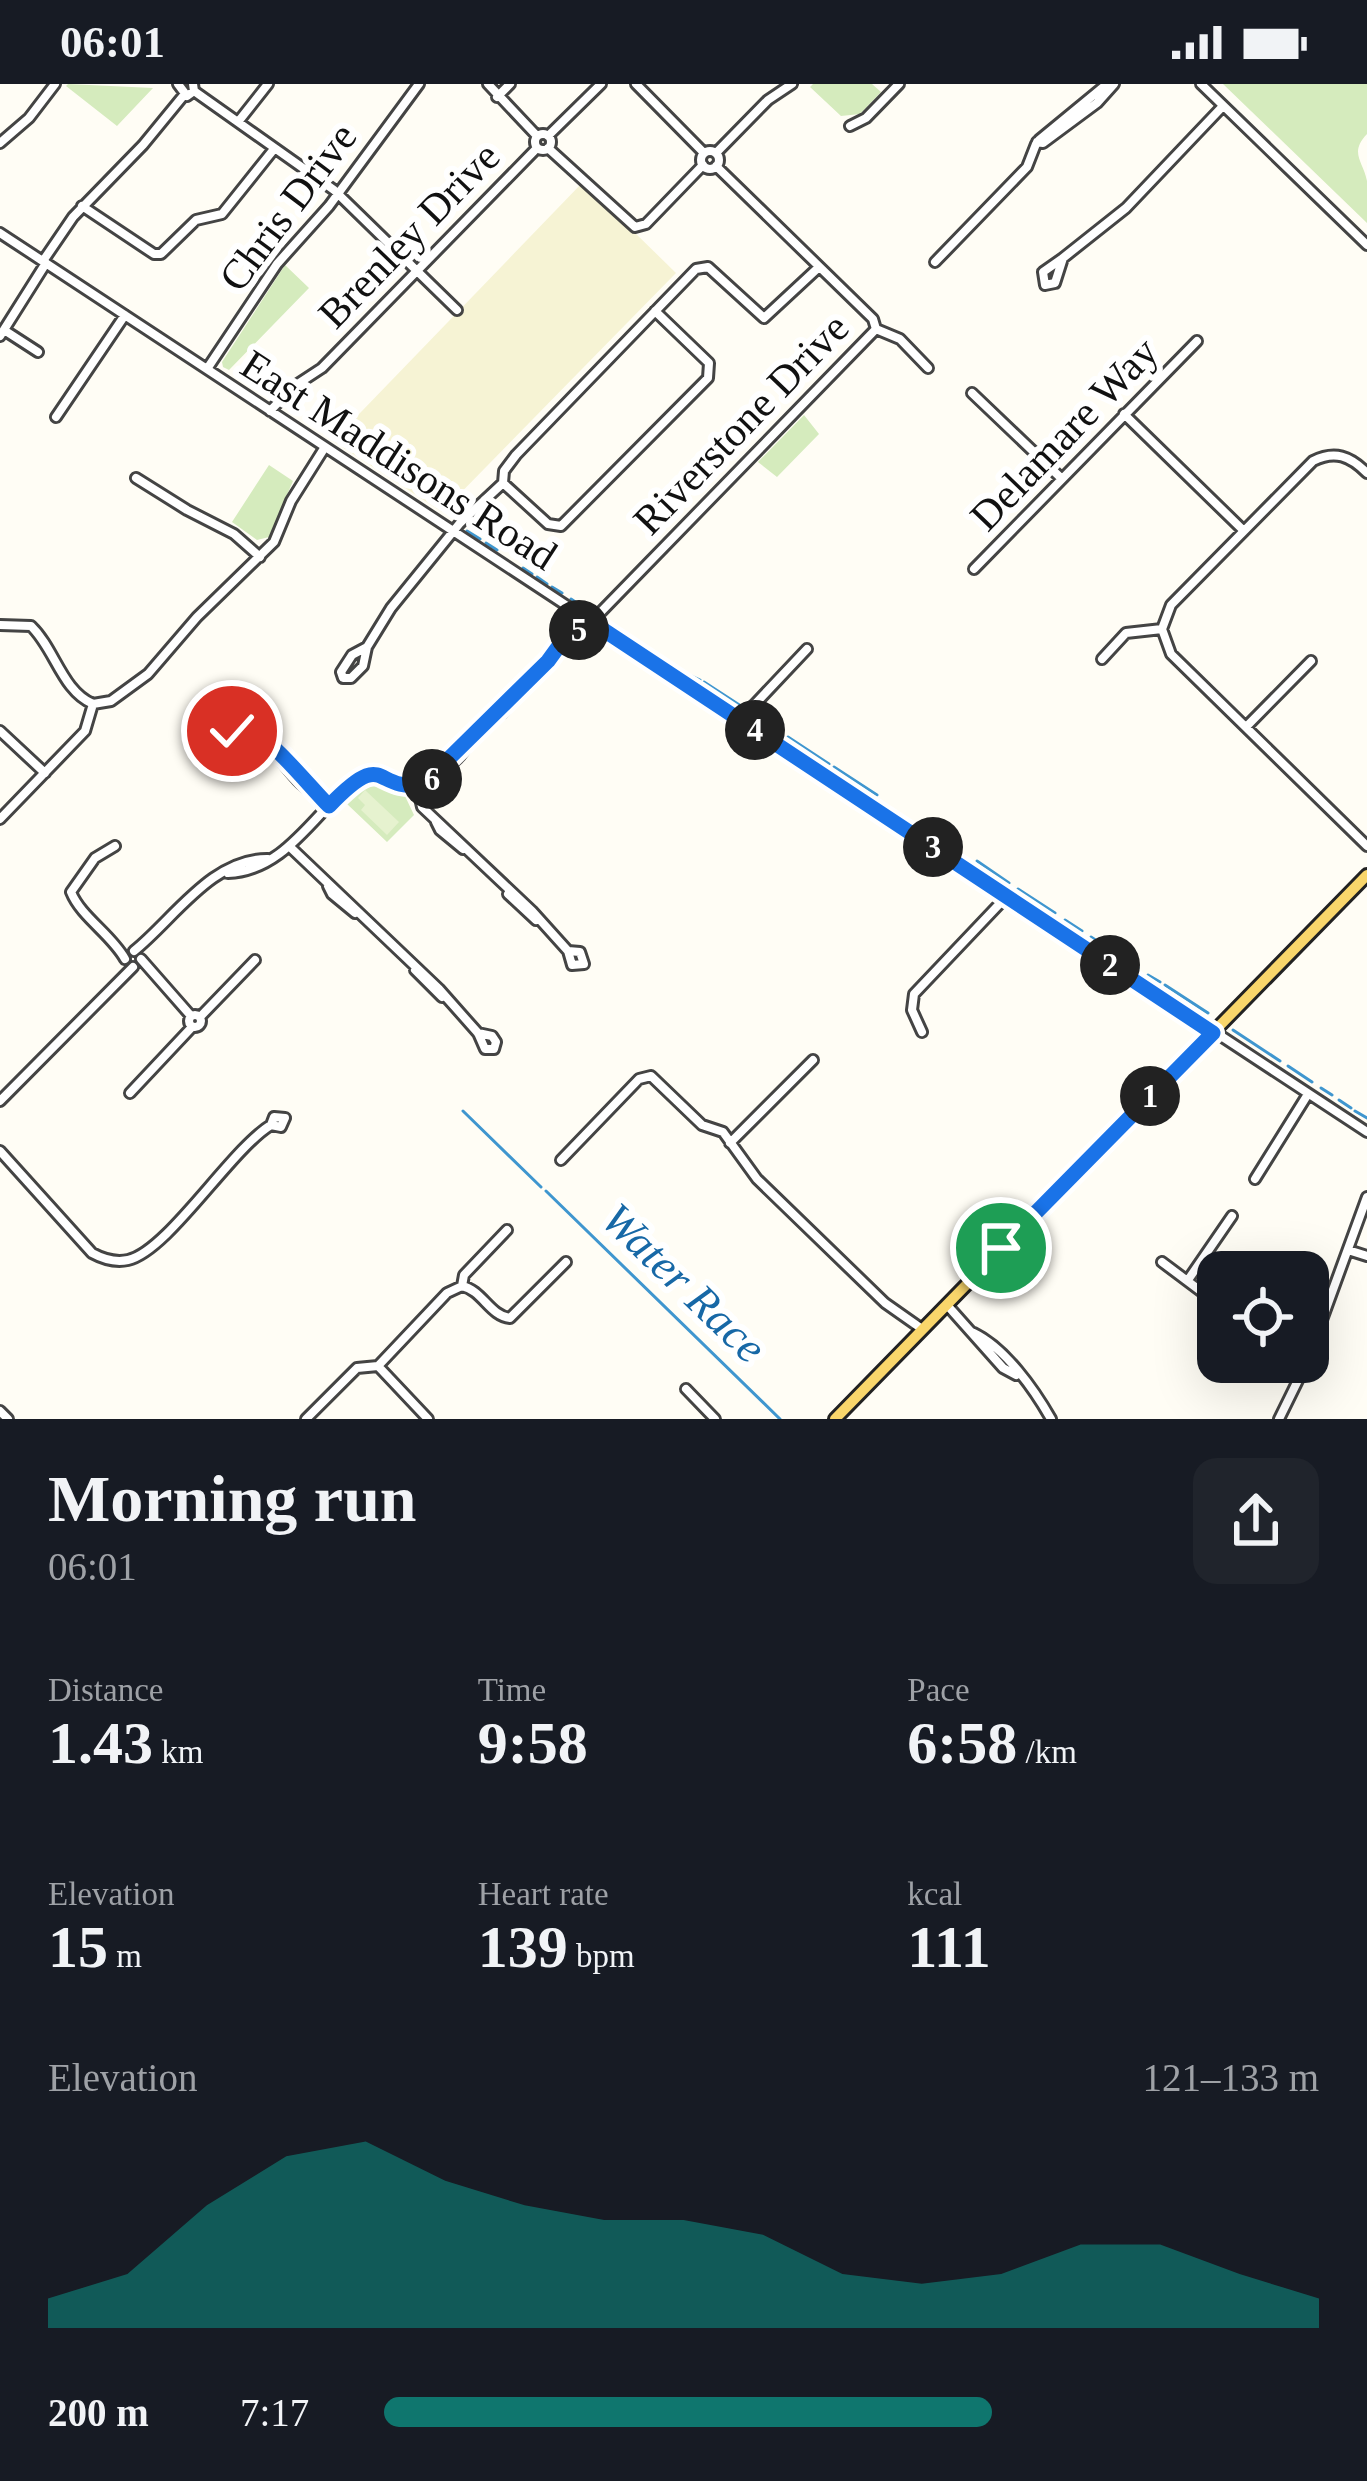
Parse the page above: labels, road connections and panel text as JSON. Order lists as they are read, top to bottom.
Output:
{
  "streets": {
    "street": [
      "Chris Drive",
      "Brenley Drive",
      "Riverstone Drive",
      "Delamare Way",
      "East Maddisons Road"
    ]
  },
  "crossings": [
    ["Chris Drive", "East Maddisons Road"],
    ["Brenley Drive", "East Maddisons Road"],
    ["Riverstone Drive", "East Maddisons Road"]
  ],
  "water": ["Water Race"],
  "page": {
    "status": "06:01",
    "pins": [
      "5",
      "4",
      "6",
      "3",
      "2",
      "1"
    ],
    "heading": ["Morning run", "06:01"],
    "stats": [
      ["Distance", "1.43 km"],
      ["Time", "9:58"],
      ["Pace", "6:58 /km"],
      ["Elevation", "15 m"],
      ["Heart rate", "139 bpm"],
      ["kcal", "111"]
    ],
    "chart": ["Elevation", "121–133 m"],
    "list": [
      {
        "name": "200 m",
        "note": "7:17"
      }
    ]
  }
}
